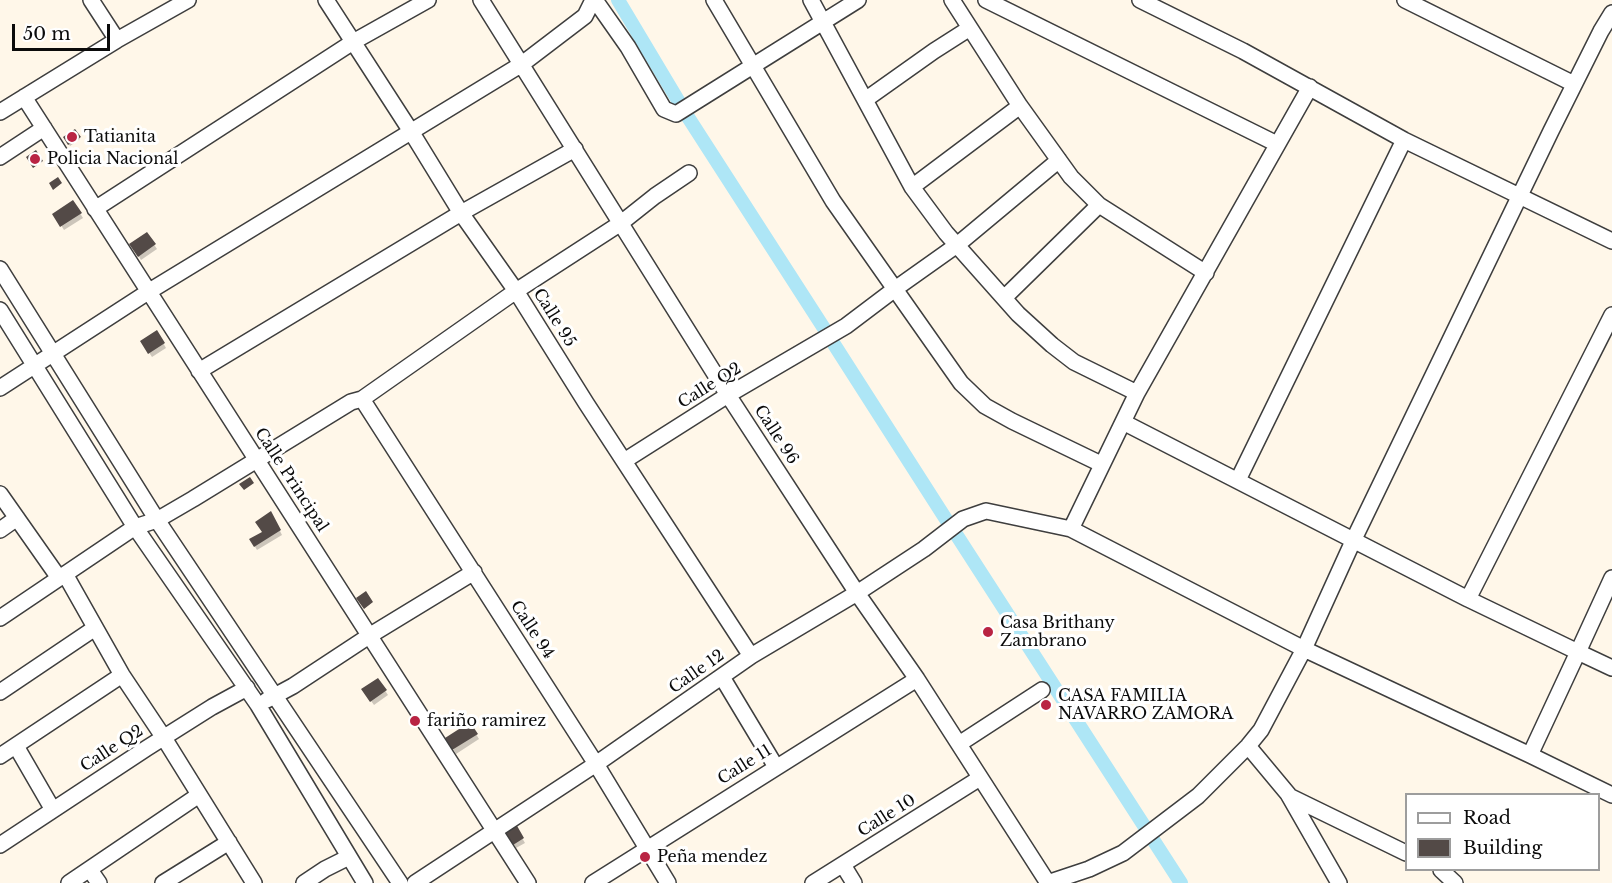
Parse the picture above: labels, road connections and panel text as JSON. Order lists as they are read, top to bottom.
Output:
{
  "streets": {
    "street": [
      "Calle 95",
      "Calle Q2",
      "Calle 96",
      "Calle Principal",
      "Calle 94",
      "Calle 12",
      "Calle 11",
      "Calle 10"
    ]
  },
  "crossings": [
    ["Calle 95", "Calle Q2"],
    ["Calle 95", "Calle 12"],
    ["Calle Q2", "Calle 96"],
    ["Calle 96", "Calle 12"],
    ["Calle 96", "Calle 11"],
    ["Calle 96", "Calle 10"],
    ["Calle Principal", "Calle 12"],
    ["Calle 94", "Calle 12"],
    ["Calle 94", "Calle 11"]
  ],
  "places": [
    "Tatianita",
    "Policia Nacional",
    "Casa Brithany Zambrano",
    "CASA FAMILIA NAVARRO ZAMORA",
    "fariño ramirez",
    "Peña mendez"
  ],
  "legend": ["Road", "Building"],
  "scale_bar": "50 m"
}
